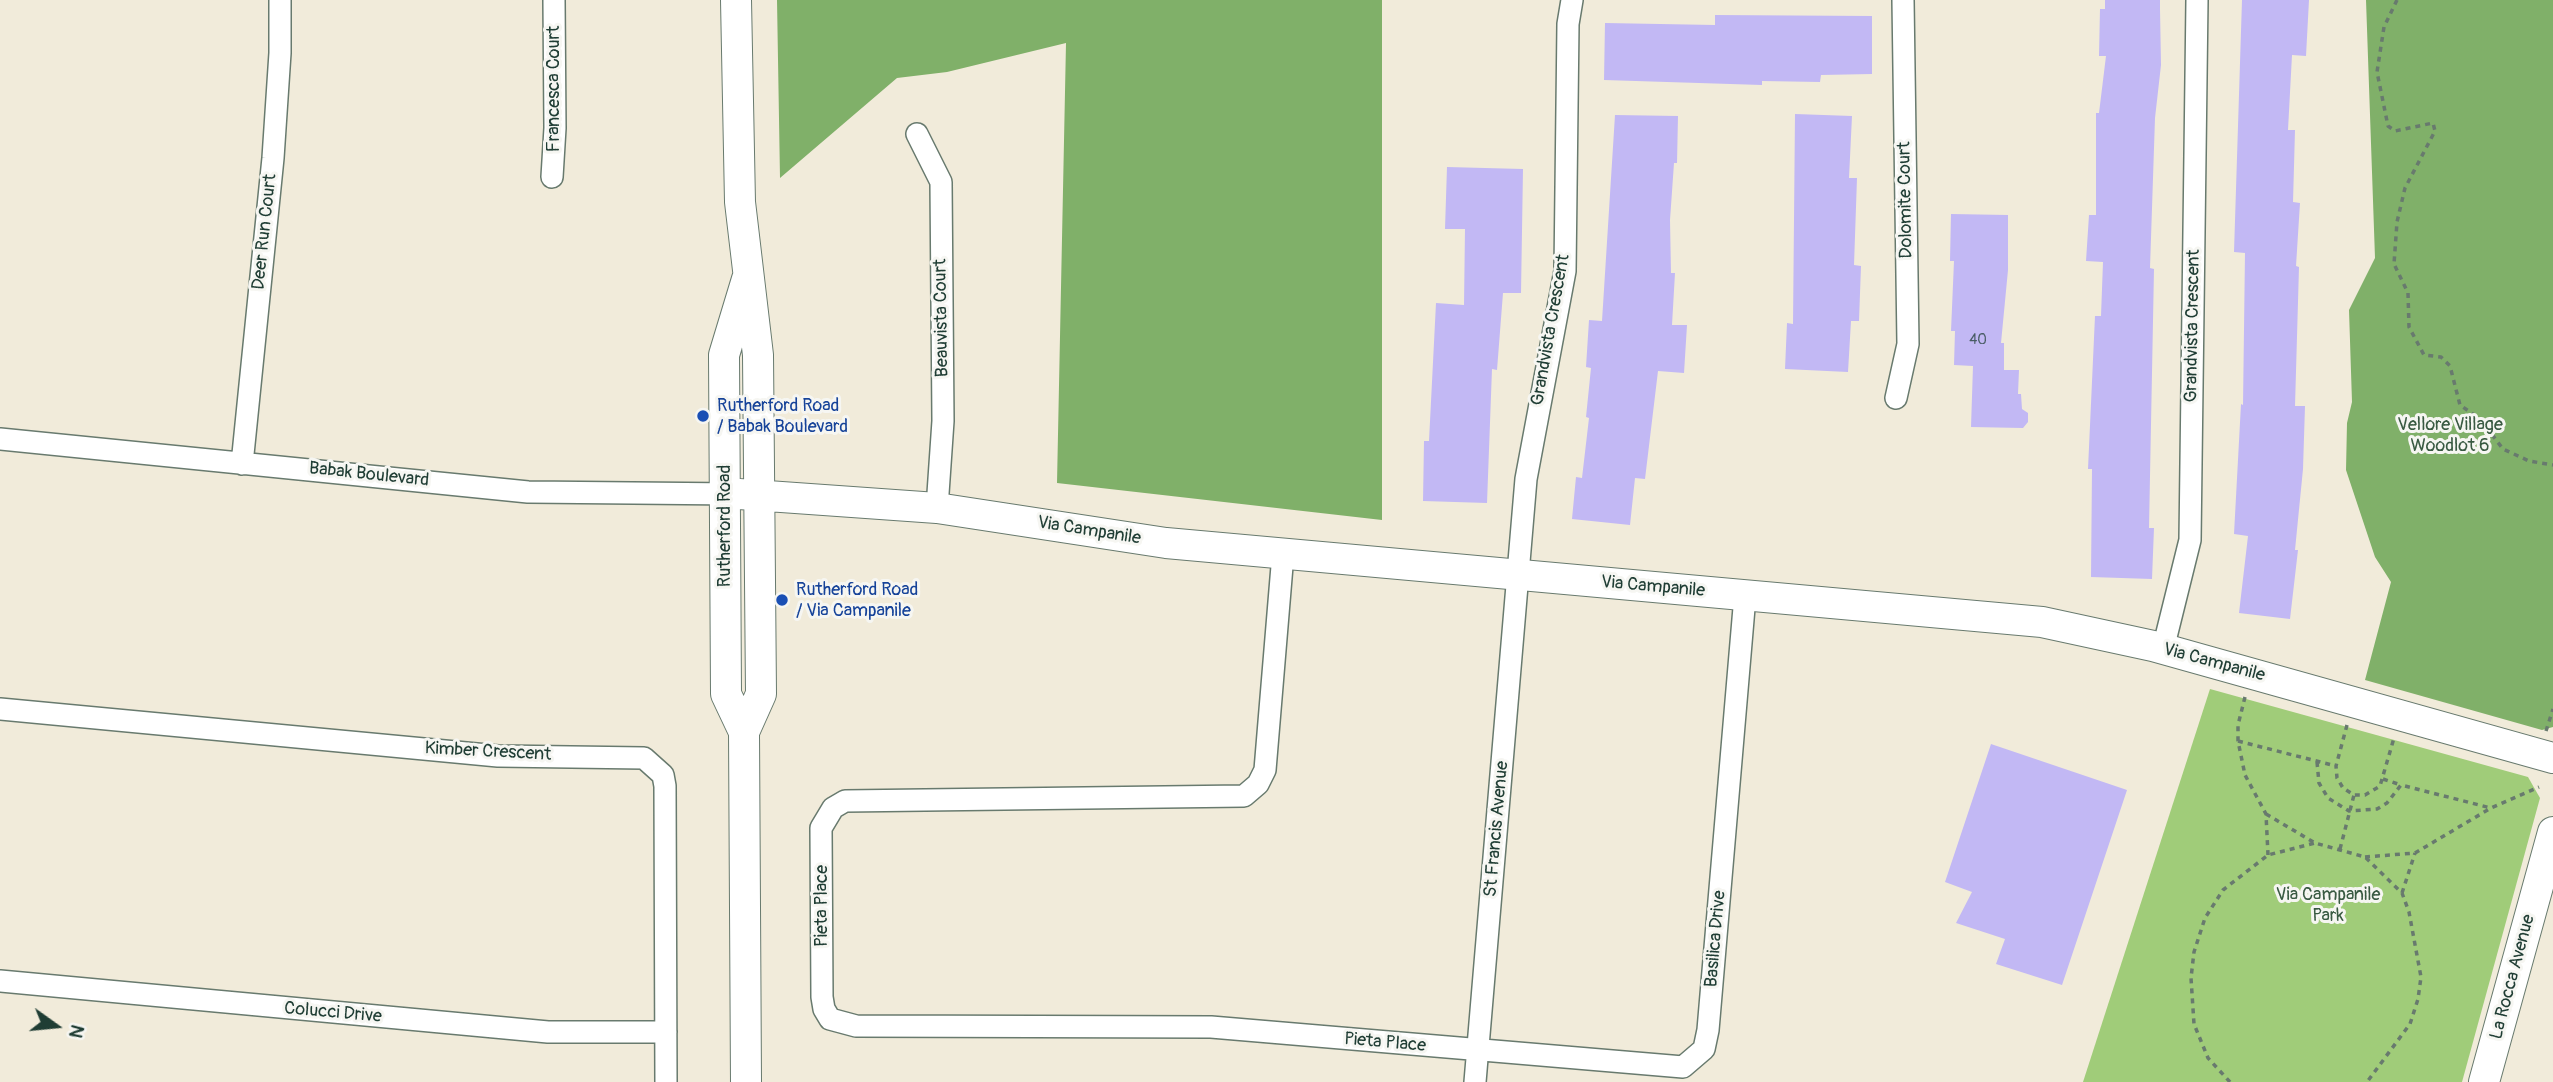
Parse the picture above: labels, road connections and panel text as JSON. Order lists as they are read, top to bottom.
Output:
{
  "streets": {
    "street": [
      "Francesca Court",
      "Dolomite Court",
      "Deer Run Court",
      "Beauvista Court",
      "Grandvista Crescent",
      "Babak Boulevard",
      "Rutherford Road",
      "Via Campanile",
      "Kimber Crescent",
      "St Francis Avenue",
      "Pieta Place",
      "Basilica Drive",
      "La Rocca Avenue",
      "Colucci Drive"
    ]
  },
  "crossings": [
    ["Deer Run Court", "Babak Boulevard"],
    ["Beauvista Court", "Via Campanile"],
    ["Grandvista Crescent", "Via Campanile"],
    ["Grandvista Crescent", "St Francis Avenue"],
    ["Babak Boulevard", "Rutherford Road"],
    ["Babak Boulevard", "Via Campanile"],
    ["Rutherford Road", "Via Campanile"],
    ["Via Campanile", "St Francis Avenue"],
    ["Via Campanile", "Pieta Place"],
    ["Via Campanile", "Basilica Drive"],
    ["Kimber Crescent", "Colucci Drive"],
    ["St Francis Avenue", "Pieta Place"],
    ["St Francis Avenue", "Basilica Drive"],
    ["Pieta Place", "Basilica Drive"]
  ],
  "parks": ["Vellore Village Woodlot 6", "Via Campanile Park"],
  "places": ["Rutherford Road / Babak Boulevard", "Rutherford Road / Via Campanile"],
  "house_numbers": ["40"],
  "north": "right"
}
